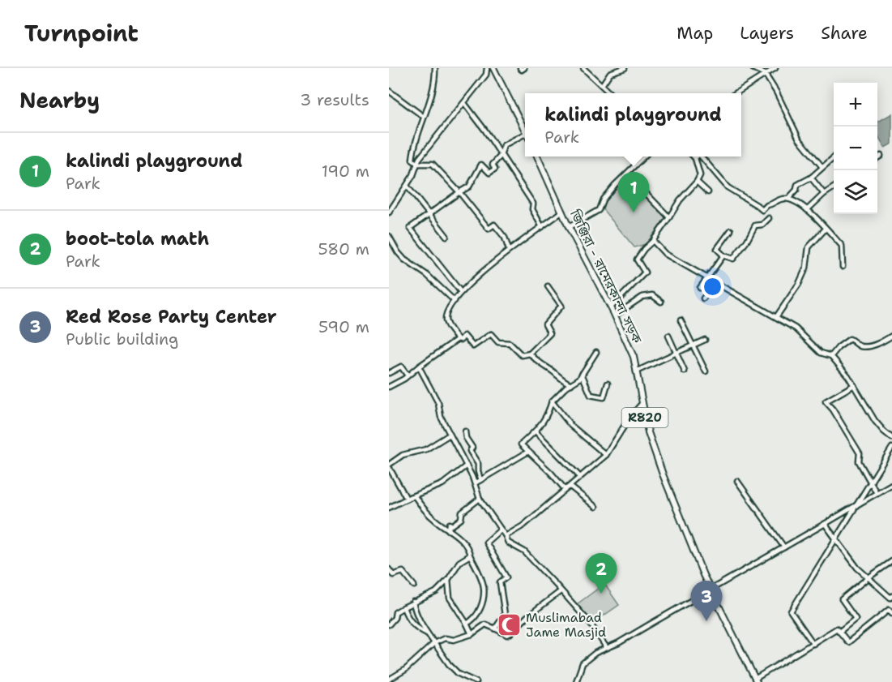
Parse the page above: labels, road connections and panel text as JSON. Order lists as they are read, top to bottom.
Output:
{
  "streets": {
    "main road": ["জিঞ্জিরা - রামেরকান্দা সড়ক", "R820"]
  },
  "places": {
    "mosque": ["Muslimabad Jame Masjid"]
  },
  "page": {
    "header": "Turnpoint",
    "nav": ["Map", "Layers", "Share"],
    "heading": ["Nearby", "3 results"],
    "map_buttons": ["+", "−"],
    "popup": ["kalindi playground", "Park"],
    "list": [
      {
        "mark": "1",
        "name": "kalindi playground",
        "note": "Park",
        "value": "190 m"
      },
      {
        "mark": "2",
        "name": "boot-tola math",
        "note": "Park",
        "value": "580 m"
      },
      {
        "mark": "3",
        "name": "Red Rose Party Center",
        "note": "Public building",
        "value": "590 m"
      }
    ],
    "pins": ["1", "2", "3"]
  }
}
